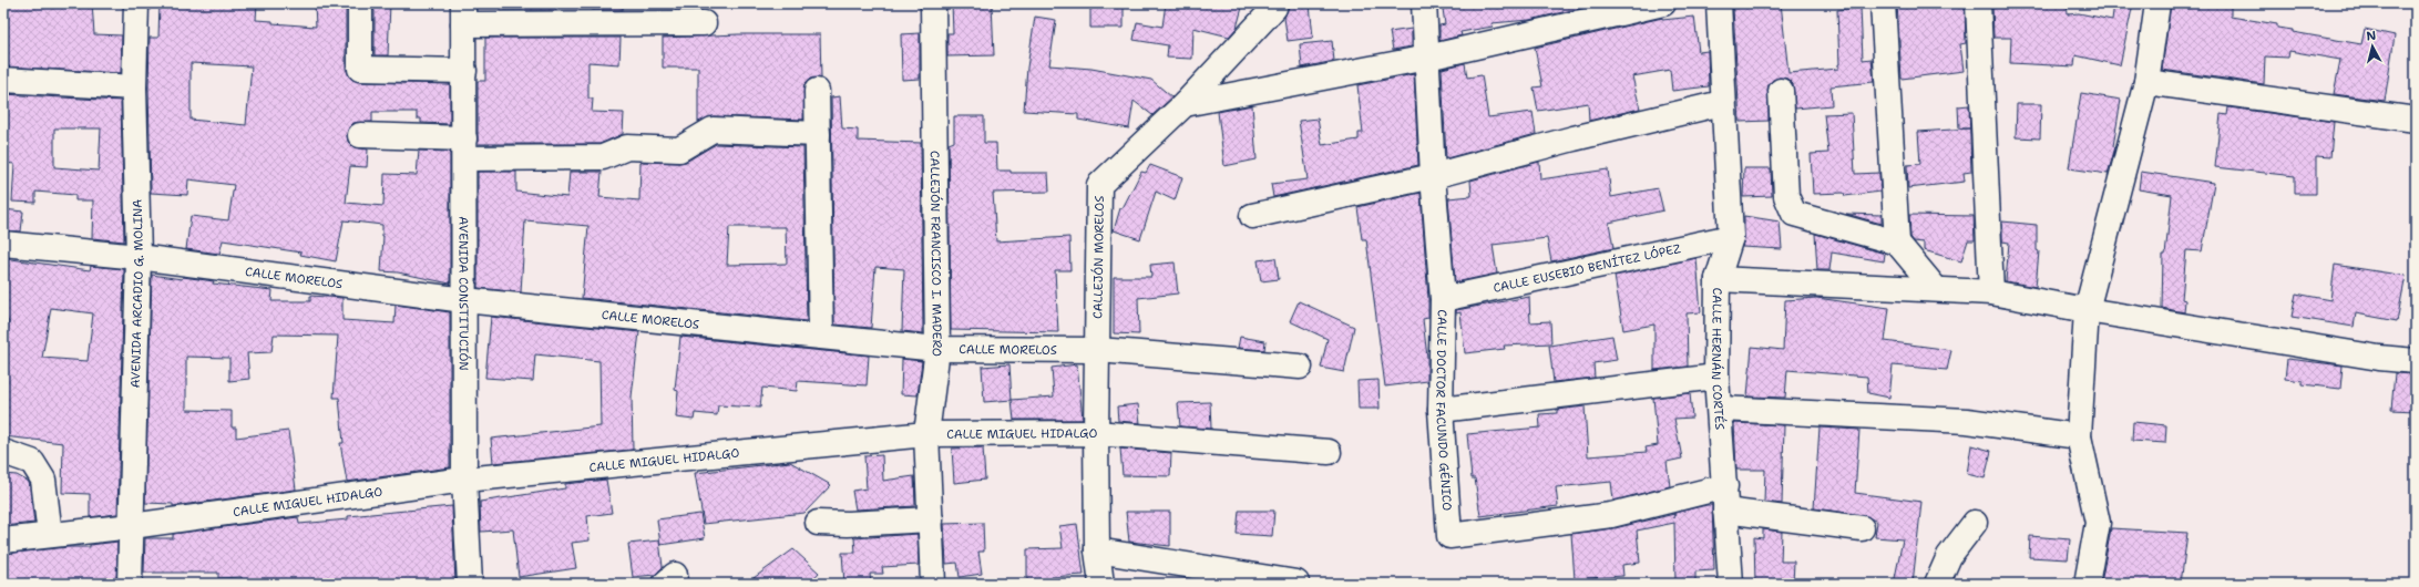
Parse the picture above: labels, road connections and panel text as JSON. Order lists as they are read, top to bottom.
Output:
{
  "streets": {
    "street": [
      "CALLEJÓN FRANCISCO I. MADERO",
      "CALLEJÓN MORELOS",
      "CALLE EUSEBIO BENÍTEZ LÓPEZ",
      "CALLE MORELOS",
      "AVENIDA ARCADIO G. MOLINA",
      "AVENIDA CONSTITUCIÓN",
      "CALLE HERNÁN CORTÉS",
      "CALLE DOCTOR FACUNDO GÉNICO",
      "CALLE MIGUEL HIDALGO"
    ]
  },
  "crossings": [
    ["CALLEJÓN FRANCISCO I. MADERO", "CALLE MORELOS"],
    ["CALLEJÓN FRANCISCO I. MADERO", "CALLE MIGUEL HIDALGO"],
    ["CALLEJÓN MORELOS", "CALLE MORELOS"],
    ["CALLEJÓN MORELOS", "CALLE MIGUEL HIDALGO"],
    ["CALLE EUSEBIO BENÍTEZ LÓPEZ", "CALLE HERNÁN CORTÉS"],
    ["CALLE EUSEBIO BENÍTEZ LÓPEZ", "CALLE DOCTOR FACUNDO GÉNICO"],
    ["CALLE MORELOS", "AVENIDA ARCADIO G. MOLINA"],
    ["CALLE MORELOS", "AVENIDA CONSTITUCIÓN"],
    ["AVENIDA ARCADIO G. MOLINA", "CALLE MIGUEL HIDALGO"],
    ["AVENIDA CONSTITUCIÓN", "CALLE MIGUEL HIDALGO"],
    ["CALLE HERNÁN CORTÉS", "CALLE DOCTOR FACUNDO GÉNICO"]
  ],
  "north": "top"
}
